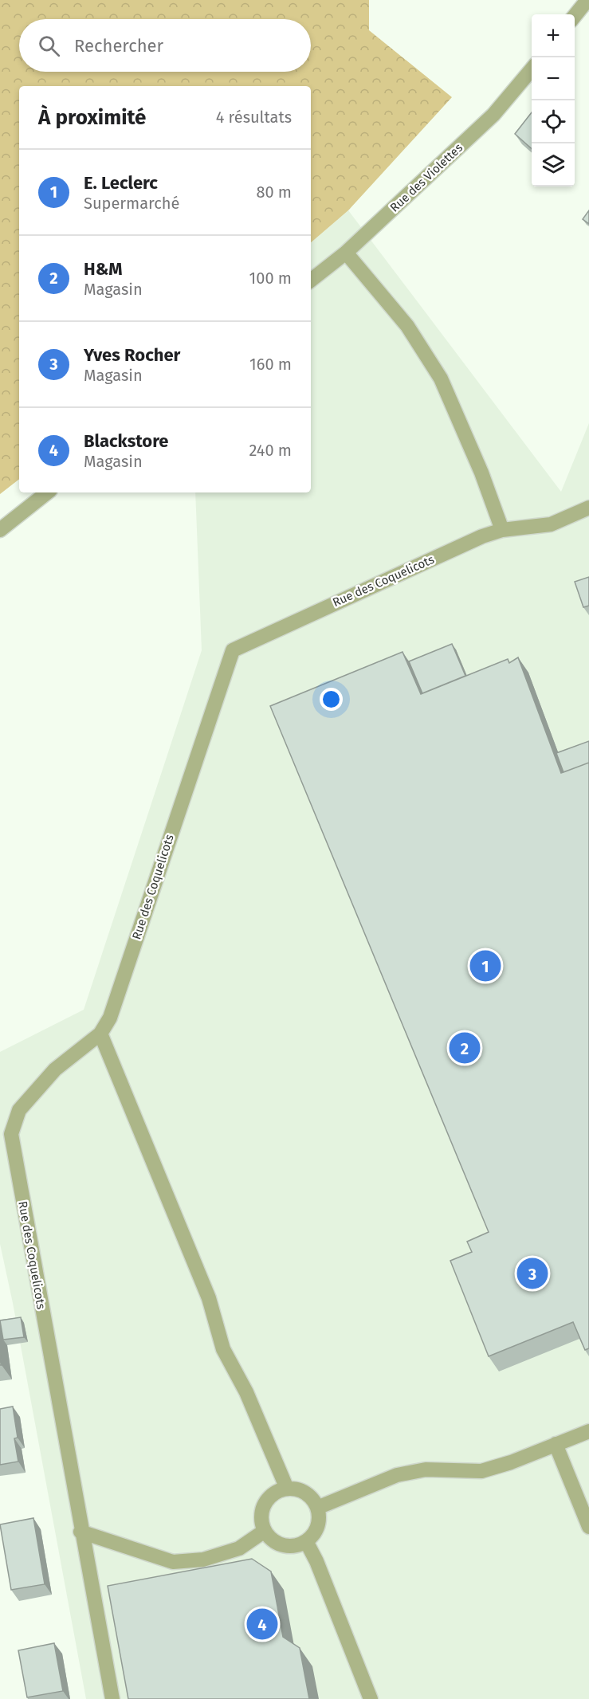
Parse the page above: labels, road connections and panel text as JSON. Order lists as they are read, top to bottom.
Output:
{
  "streets": {
    "street": ["Rue des Violettes", "Rue des Coquelicots"]
  },
  "page": {
    "map_buttons": ["+", "−"],
    "search": "Rechercher",
    "heading": ["À proximité", "4 résultats"],
    "list": [
      {
        "mark": "1",
        "name": "E. Leclerc",
        "note": "Supermarché",
        "value": "80 m"
      },
      {
        "mark": "2",
        "name": "H&M",
        "note": "Magasin",
        "value": "100 m"
      },
      {
        "mark": "3",
        "name": "Yves Rocher",
        "note": "Magasin",
        "value": "160 m"
      },
      {
        "mark": "4",
        "name": "Blackstore",
        "note": "Magasin",
        "value": "240 m"
      }
    ],
    "pins": [
      "1",
      "2",
      "3",
      "4"
    ]
  }
}
